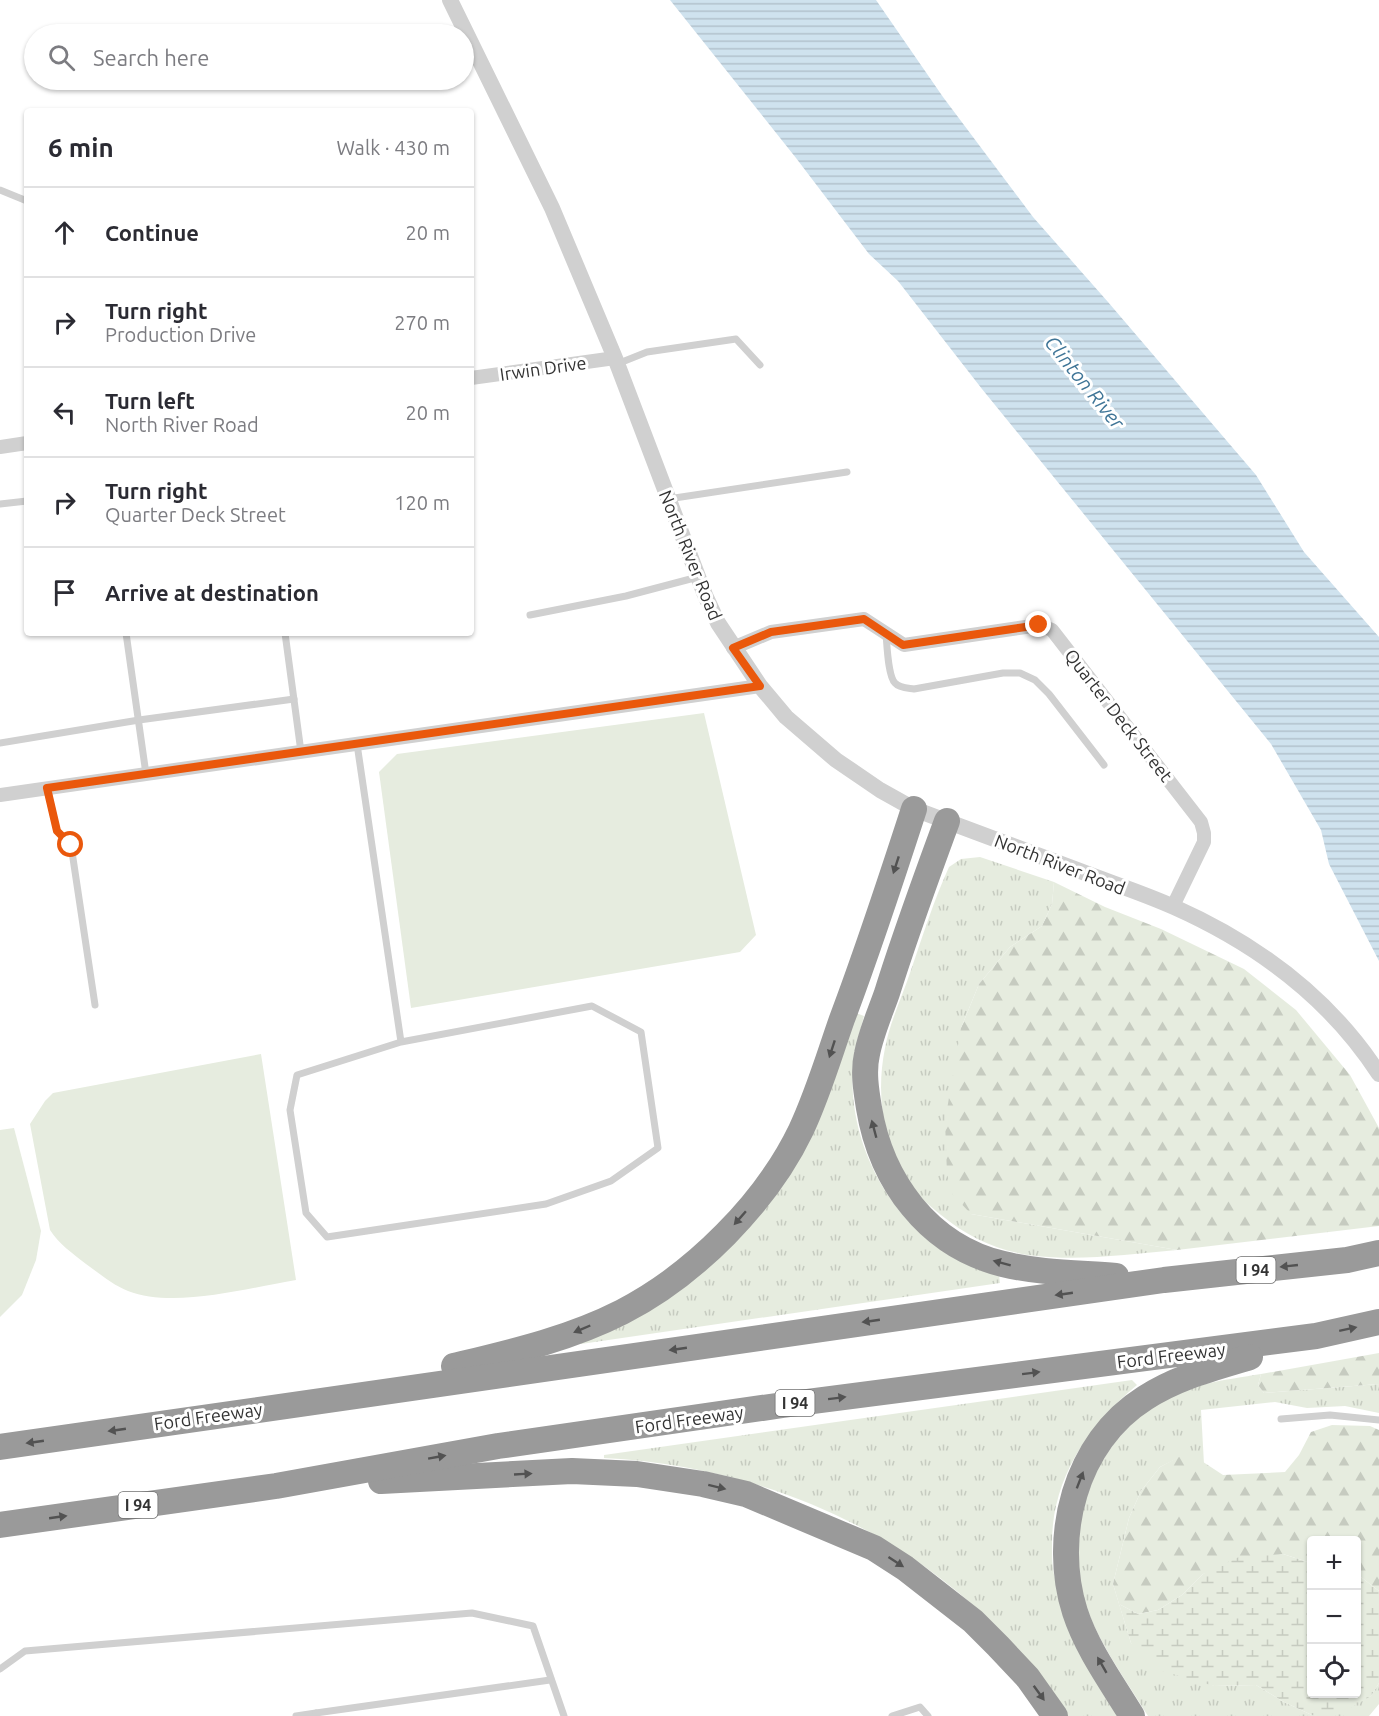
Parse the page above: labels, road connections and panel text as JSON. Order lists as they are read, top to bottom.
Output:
{
  "streets": {
    "highway": ["I 94", "Ford Freeway"],
    "street": ["Irwin Drive", "North River Road", "Quarter Deck Street"]
  },
  "crossings": [
    ["Irwin Drive", "North River Road"],
    ["North River Road", "Quarter Deck Street"]
  ],
  "water": ["Clinton River"],
  "page": {
    "search": "Search here",
    "heading": ["6 min", "Walk · 430 m"],
    "list": [
      ["Continue", "20 m"],
      ["Turn right", "Production Drive", "270 m"],
      ["Turn left", "North River Road", "20 m"],
      ["Turn right", "Quarter Deck Street", "120 m"],
      "Arrive at destination"
    ],
    "map_buttons": ["+", "−"]
  }
}
